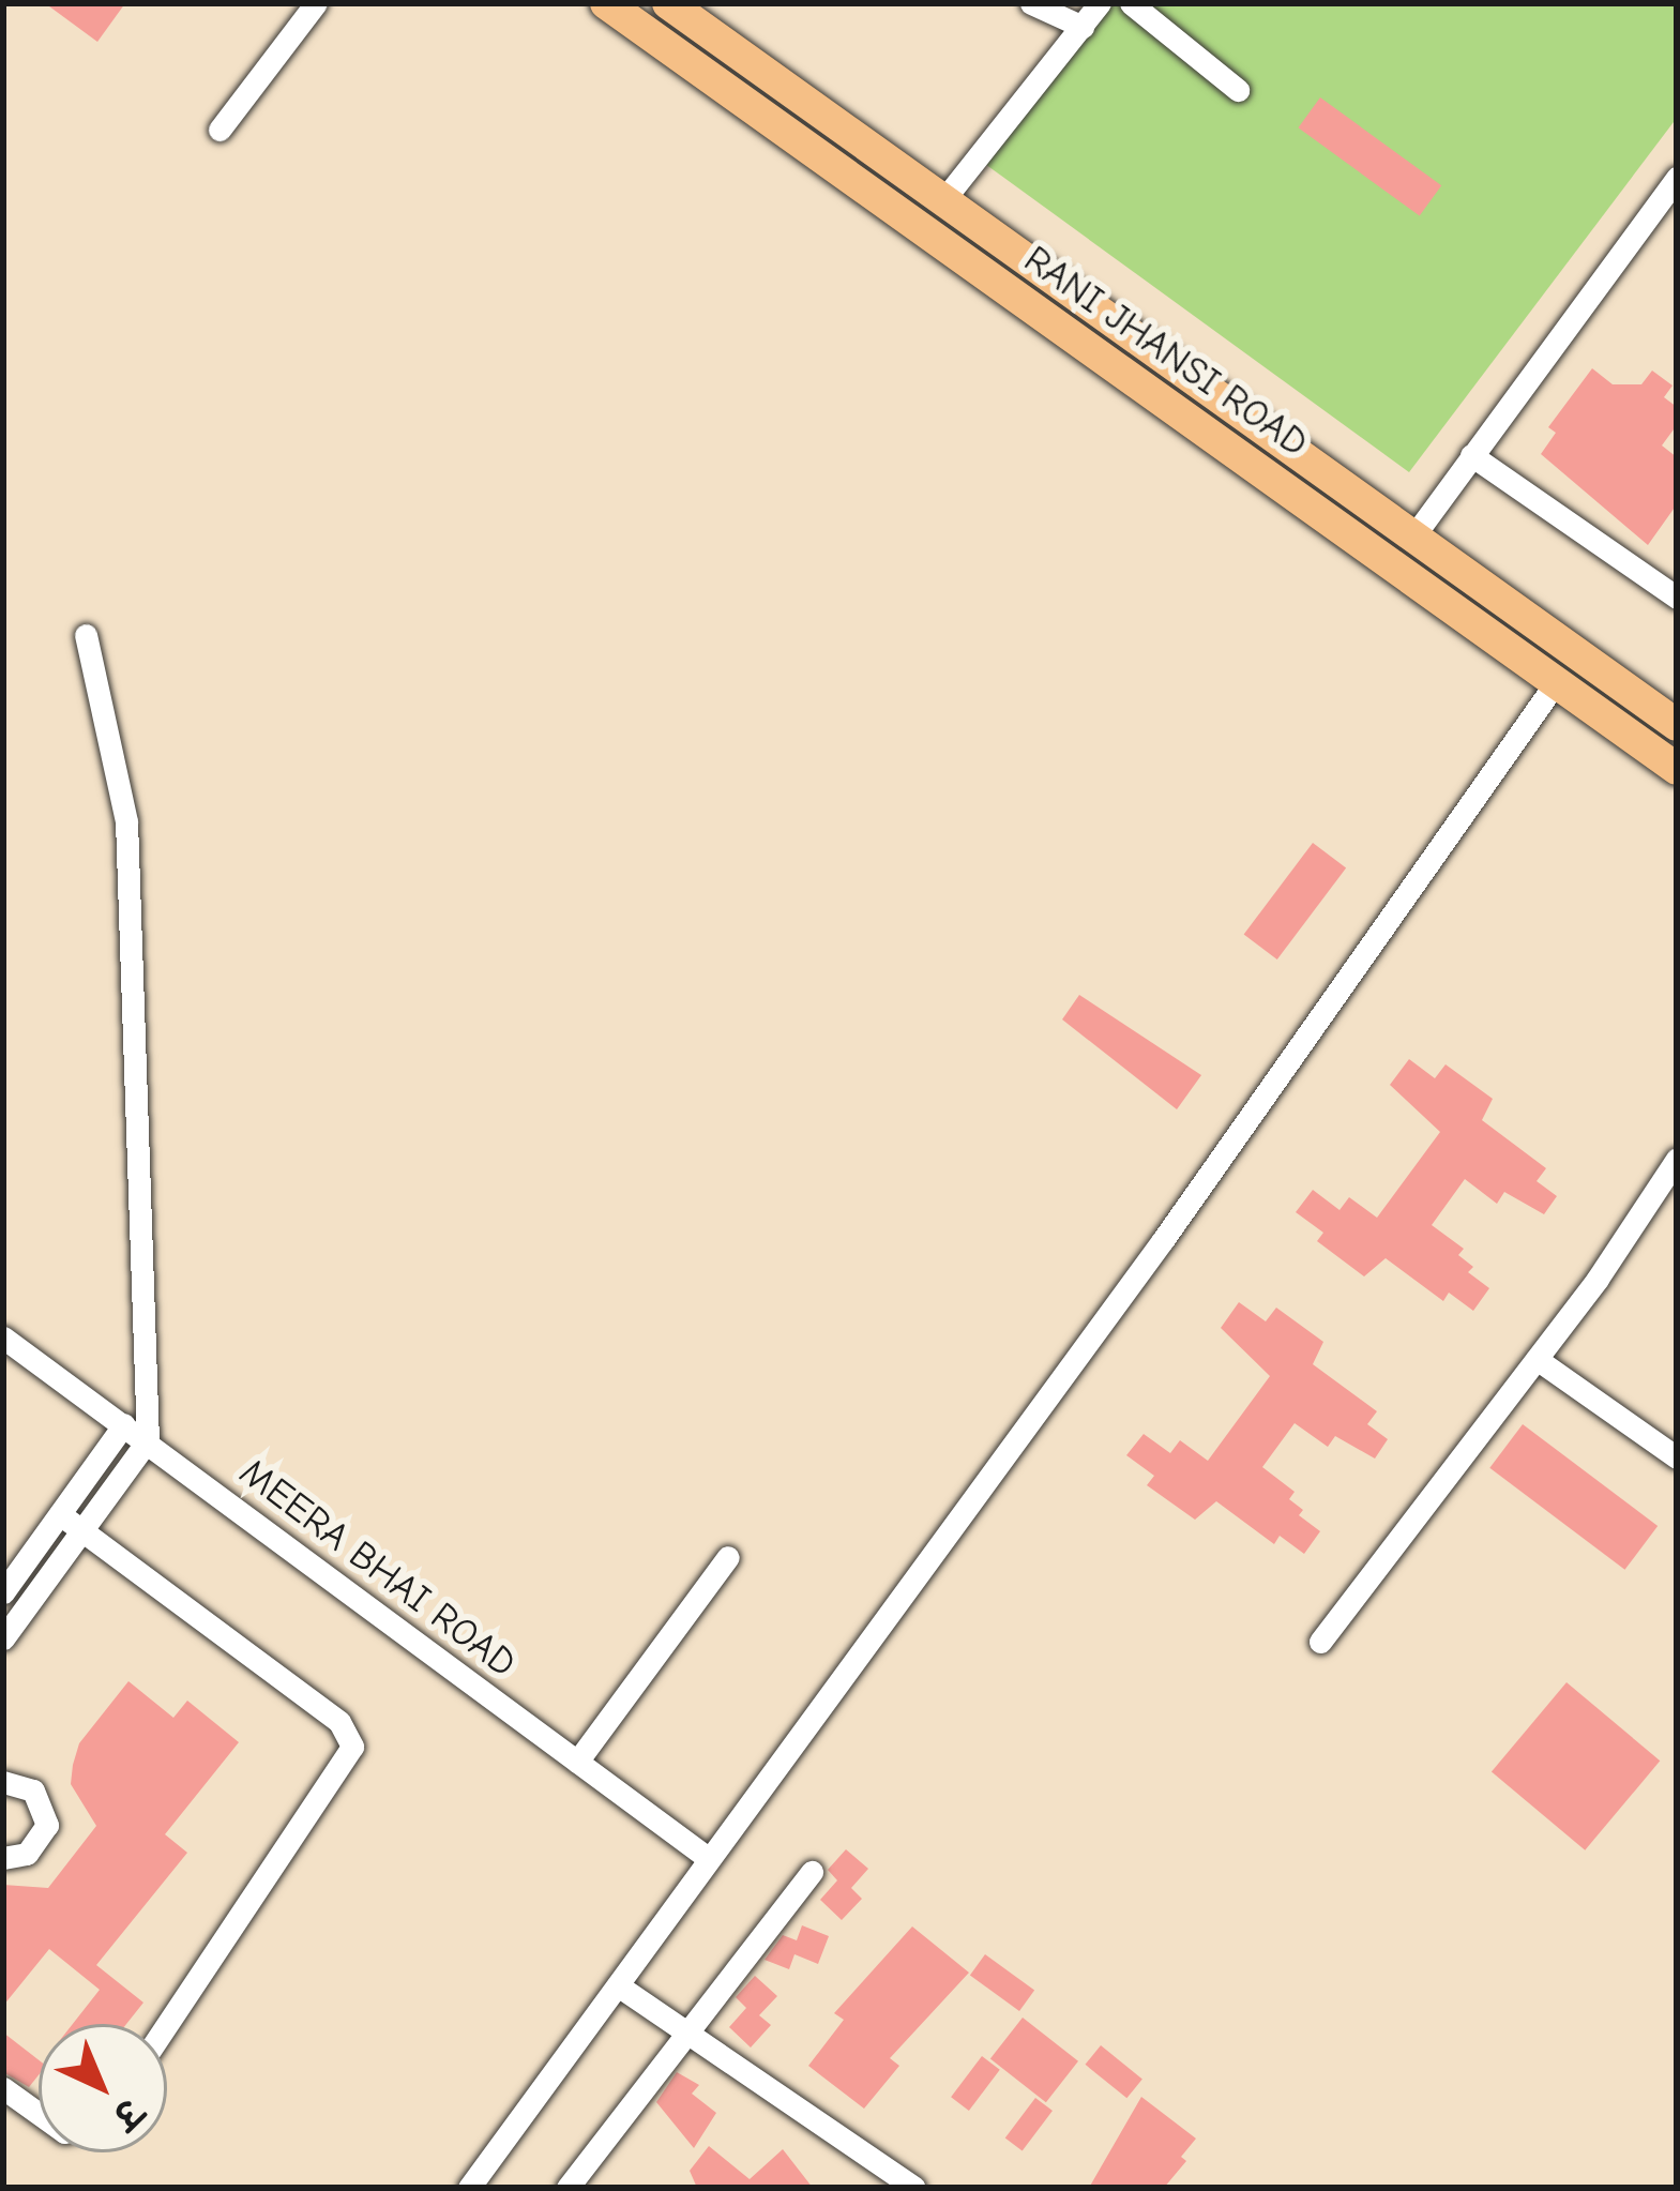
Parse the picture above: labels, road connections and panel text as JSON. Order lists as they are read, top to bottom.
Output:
{
  "streets": {
    "highway": ["RANI JHANSI ROAD"],
    "street": ["MEERA BHAI ROAD"]
  },
  "north": "bottom right"
}
